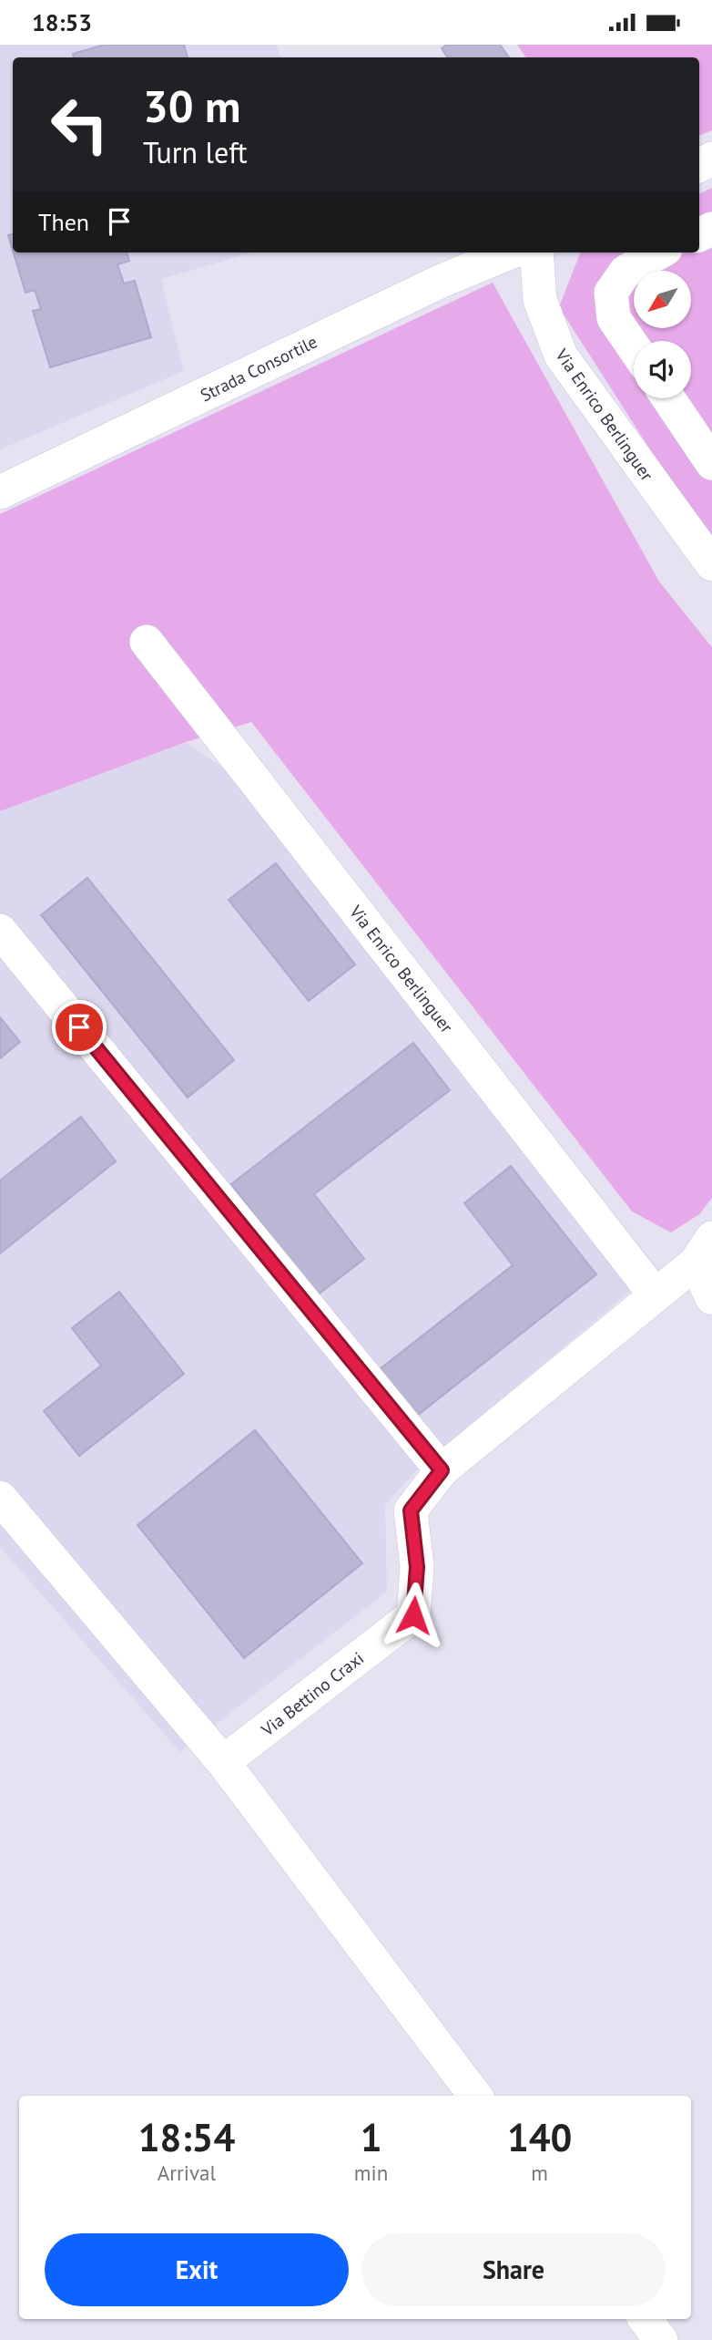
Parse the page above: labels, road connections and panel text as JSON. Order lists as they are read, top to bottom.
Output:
{
  "streets": {
    "street": ["Strada Consortile", "Via Enrico Berlinguer", "Via Bettino Craxi"]
  },
  "crossings": [
    ["Via Enrico Berlinguer", "Via Bettino Craxi"]
  ],
  "north": "bottom left",
  "page": {
    "status": "18:53",
    "turn": ["30 m", "Turn left"],
    "then": "Then",
    "eta": [
      "18:54",
      "Arrival",
      "1",
      "min",
      "140",
      "m"
    ],
    "buttons": ["Exit", "Share"]
  }
}
